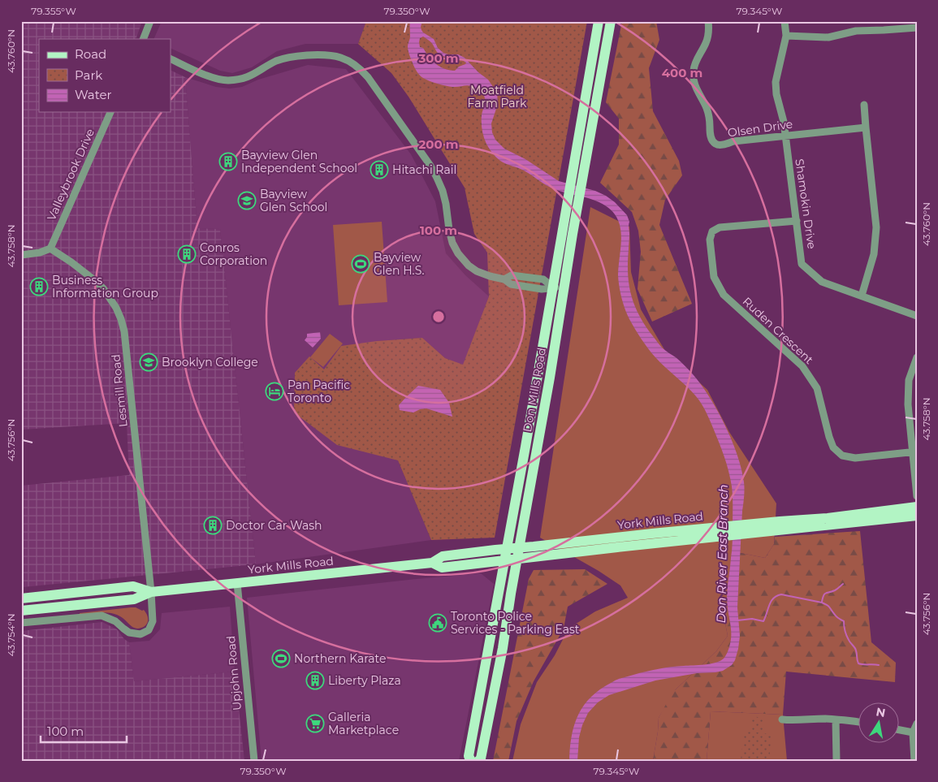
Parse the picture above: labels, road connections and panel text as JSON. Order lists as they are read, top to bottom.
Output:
{
  "streets": {
    "main road": ["Don Mills Road", "York Mills Road"],
    "street": [
      "Olsen Drive",
      "Valleybrook Drive",
      "Shamokin Drive",
      "Ruden Crescent",
      "Lesmill Road",
      "Upjohn Road"
    ]
  },
  "crossings": [
    ["Olsen Drive", "Shamokin Drive"],
    ["Valleybrook Drive", "Lesmill Road"],
    ["Shamokin Drive", "Ruden Crescent"],
    ["Don Mills Road", "York Mills Road"],
    ["Lesmill Road", "York Mills Road"],
    ["York Mills Road", "Upjohn Road"]
  ],
  "water": ["Don River East Branch"],
  "parks": ["Moatfield Farm Park"],
  "places": {
    "building": [
      "Bayview Glen Independent School",
      "Hitachi Rail",
      "Conros Corporation",
      "Business Information Group",
      "Doctor Car Wash",
      "Liberty Plaza"
    ],
    "school or university": ["Bayview Glen School", "Brooklyn College"],
    "sports": ["Bayview Glen H.S.", "Northern Karate"],
    "hotel": ["Pan Pacific Toronto"],
    "public building": ["Toronto Police Services - Parking East"],
    "supermarket": ["Galleria Marketplace"]
  },
  "legend": ["Road", "Park", "Water"],
  "scale_bar": "100 m",
  "north": "top",
  "coordinates": [
    "79.355°W",
    "79.350°W",
    "79.345°W",
    "43.760°N",
    "43.758°N",
    "43.756°N",
    "43.754°N"
  ],
  "rings": [
    "300 m",
    "400 m",
    "200 m",
    "100 m"
  ]
}
